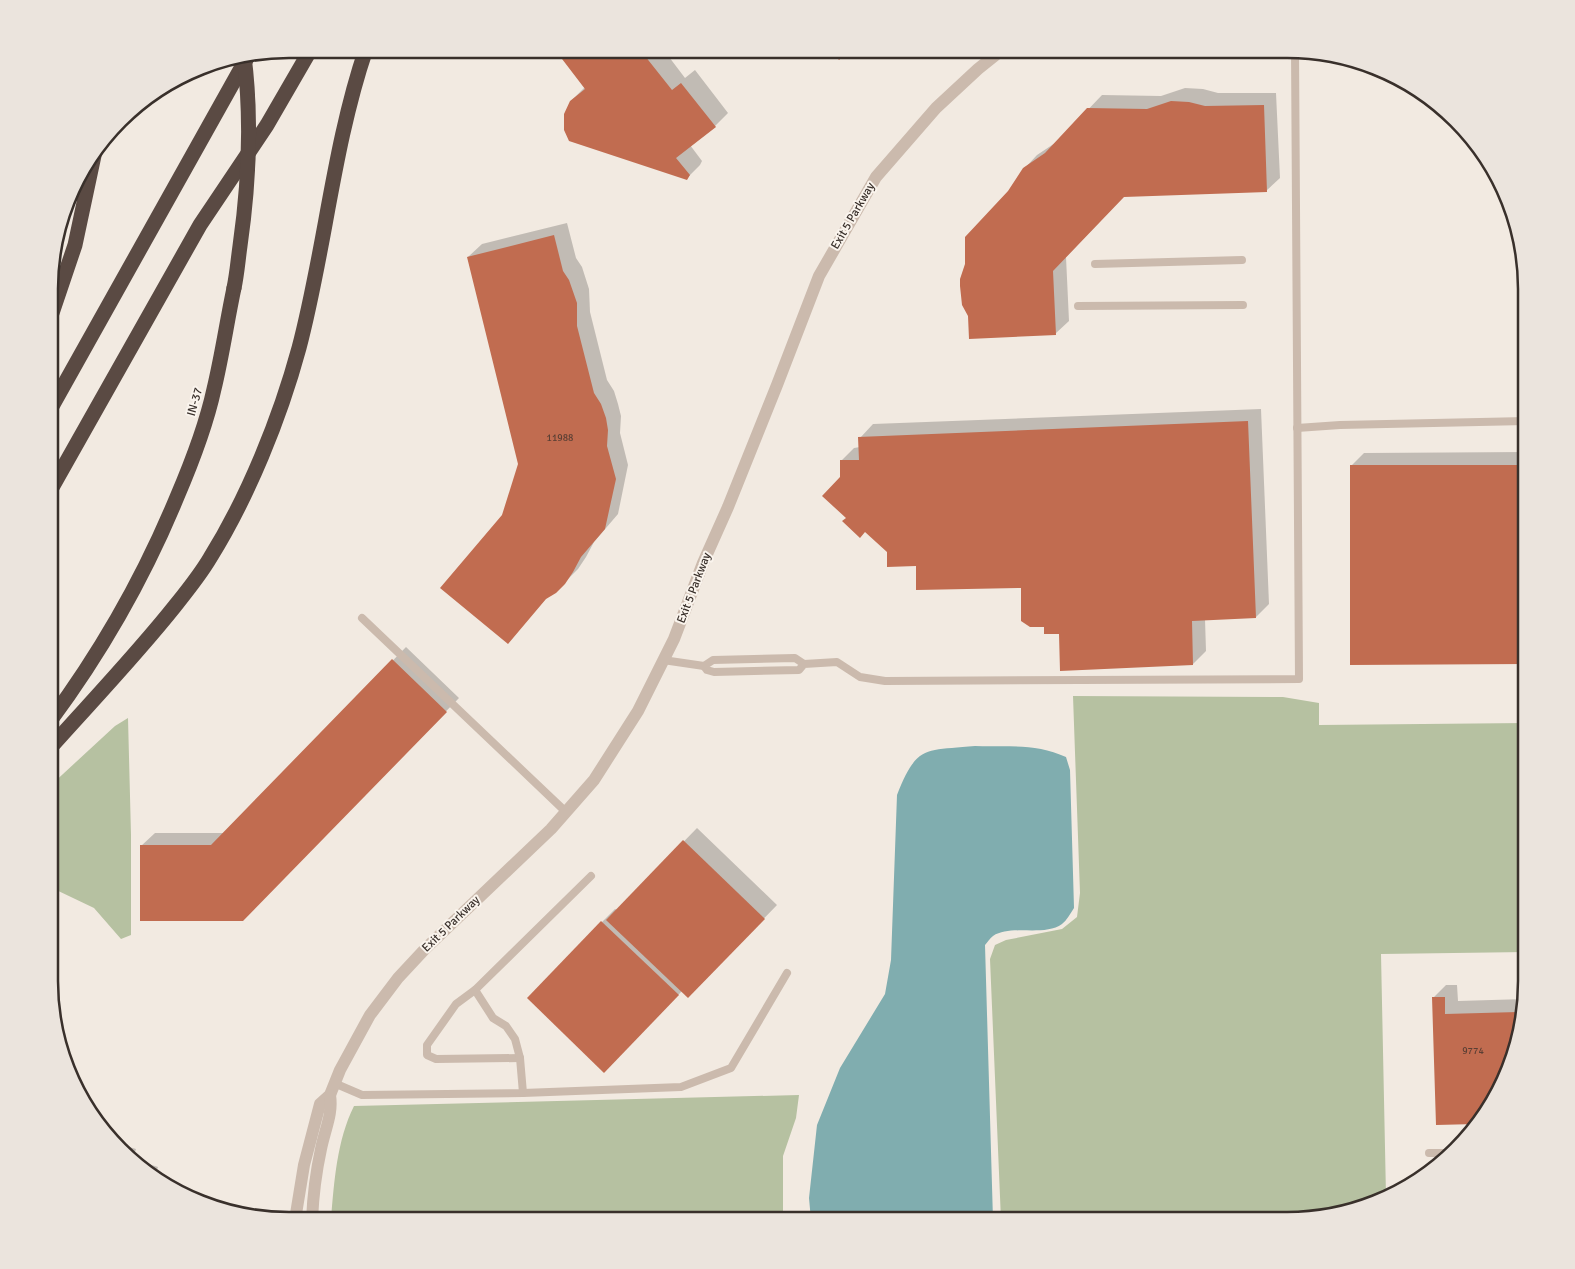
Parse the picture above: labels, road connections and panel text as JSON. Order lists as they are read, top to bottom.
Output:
{
  "streets": {
    "highway": ["IN-37"],
    "street": ["Exit 5 Parkway"]
  },
  "house_numbers": ["11988", "9774"]
}
